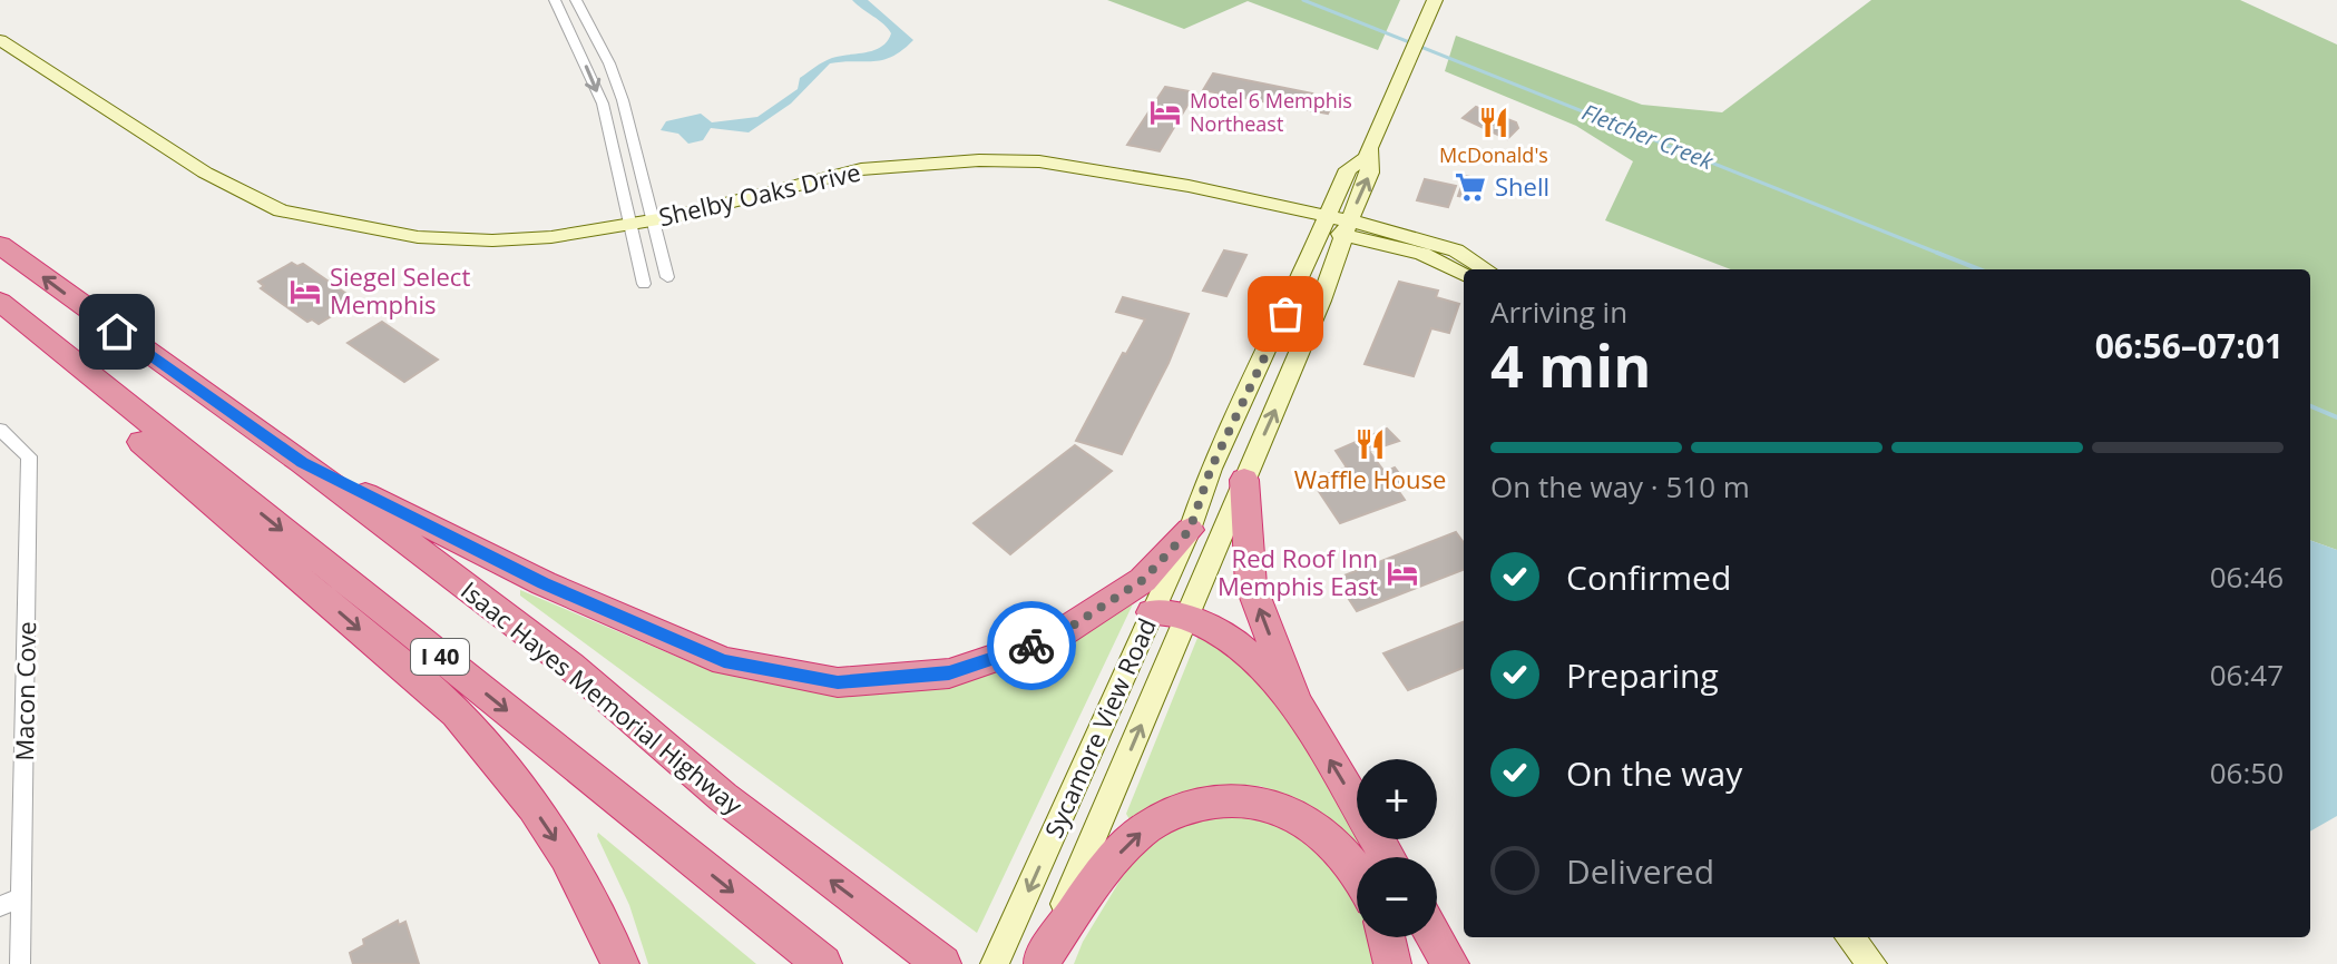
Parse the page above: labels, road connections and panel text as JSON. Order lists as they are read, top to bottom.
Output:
{
  "streets": {
    "highway": ["I 40", "Isaac Hayes Memorial Highway"],
    "main road": ["Shelby Oaks Drive", "Sycamore View Road"],
    "street": ["Macon Cove"]
  },
  "crossings": [
    ["Shelby Oaks Drive", "Sycamore View Road"]
  ],
  "water": ["Fletcher Creek"],
  "places": {
    "hotel": ["Motel 6 Memphis Northeast", "Siegel Select Memphis", "Red Roof Inn Memphis East"],
    "restaurant": ["McDonald's", "Waffle House"],
    "supermarket": ["Shell"]
  },
  "page": {
    "heading": ["4 min", "Arriving in", "06:56–07:01"],
    "bar": "On the way · 510 m",
    "list": [
      ["Confirmed", "06:46"],
      ["Preparing", "06:47"],
      ["On the way", "06:50"],
      "Delivered"
    ],
    "map_buttons": ["+", "−"]
  }
}
